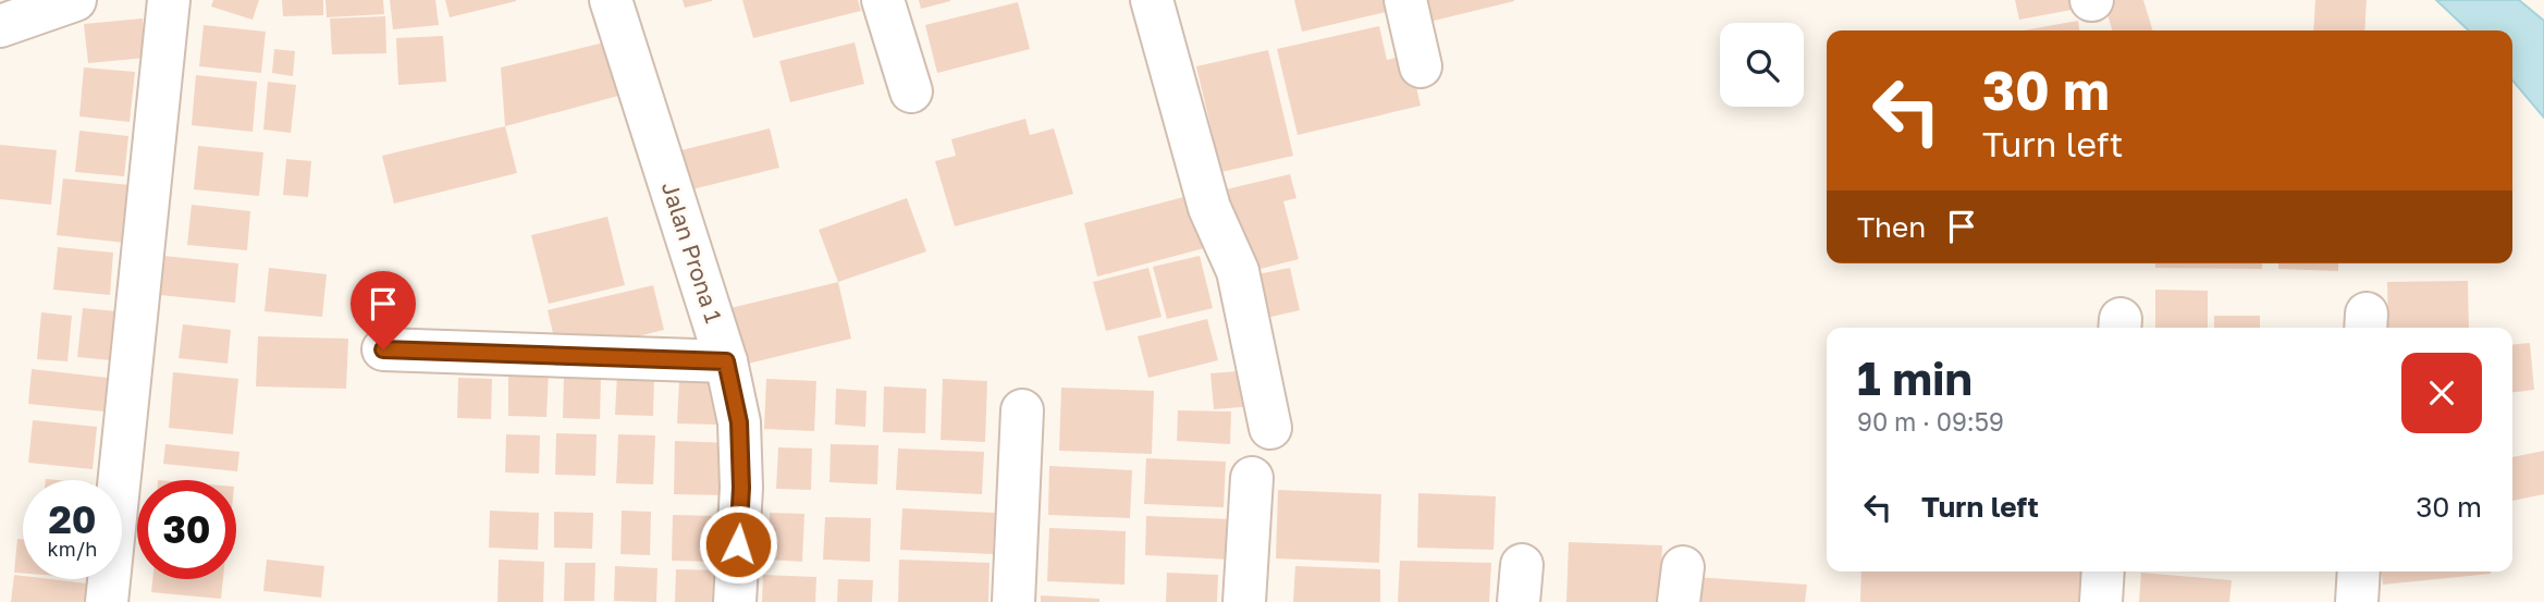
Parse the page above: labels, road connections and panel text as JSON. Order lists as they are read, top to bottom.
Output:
{
  "streets": {
    "street": ["Jalan Prona 1"]
  },
  "page": {
    "turn": ["30 m", "Turn left"],
    "then": "Then",
    "heading": ["1 min", "90 m · 09:59"],
    "list": [
      {
        "name": "Turn left",
        "value": "30 m"
      }
    ],
    "speed": "20 km/h",
    "limit": "30"
  }
}
